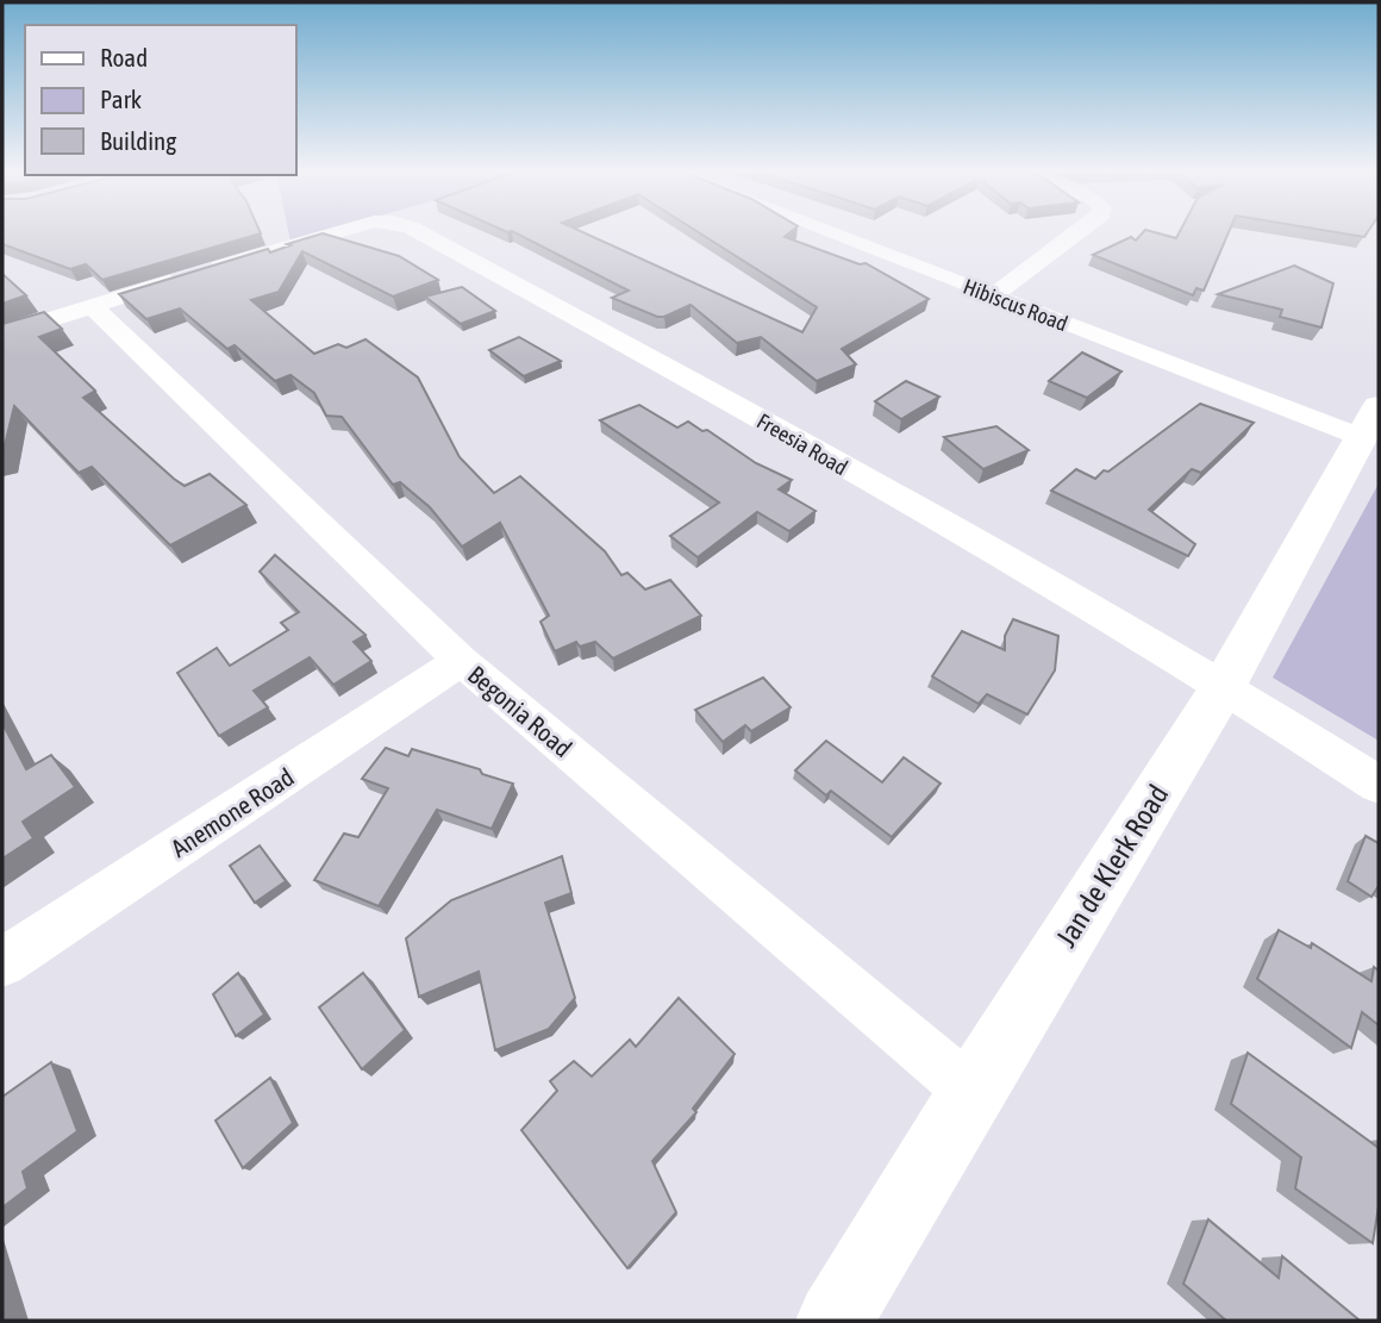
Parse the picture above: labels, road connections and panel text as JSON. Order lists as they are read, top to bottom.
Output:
{
  "streets": {
    "street": [
      "Hibiscus Road",
      "Freesia Road",
      "Begonia Road",
      "Anemone Road",
      "Jan de Klerk Road"
    ]
  },
  "crossings": [
    ["Hibiscus Road", "Jan de Klerk Road"],
    ["Freesia Road", "Begonia Road"],
    ["Freesia Road", "Jan de Klerk Road"],
    ["Begonia Road", "Anemone Road"],
    ["Begonia Road", "Jan de Klerk Road"]
  ],
  "legend": ["Road", "Park", "Building"]
}
